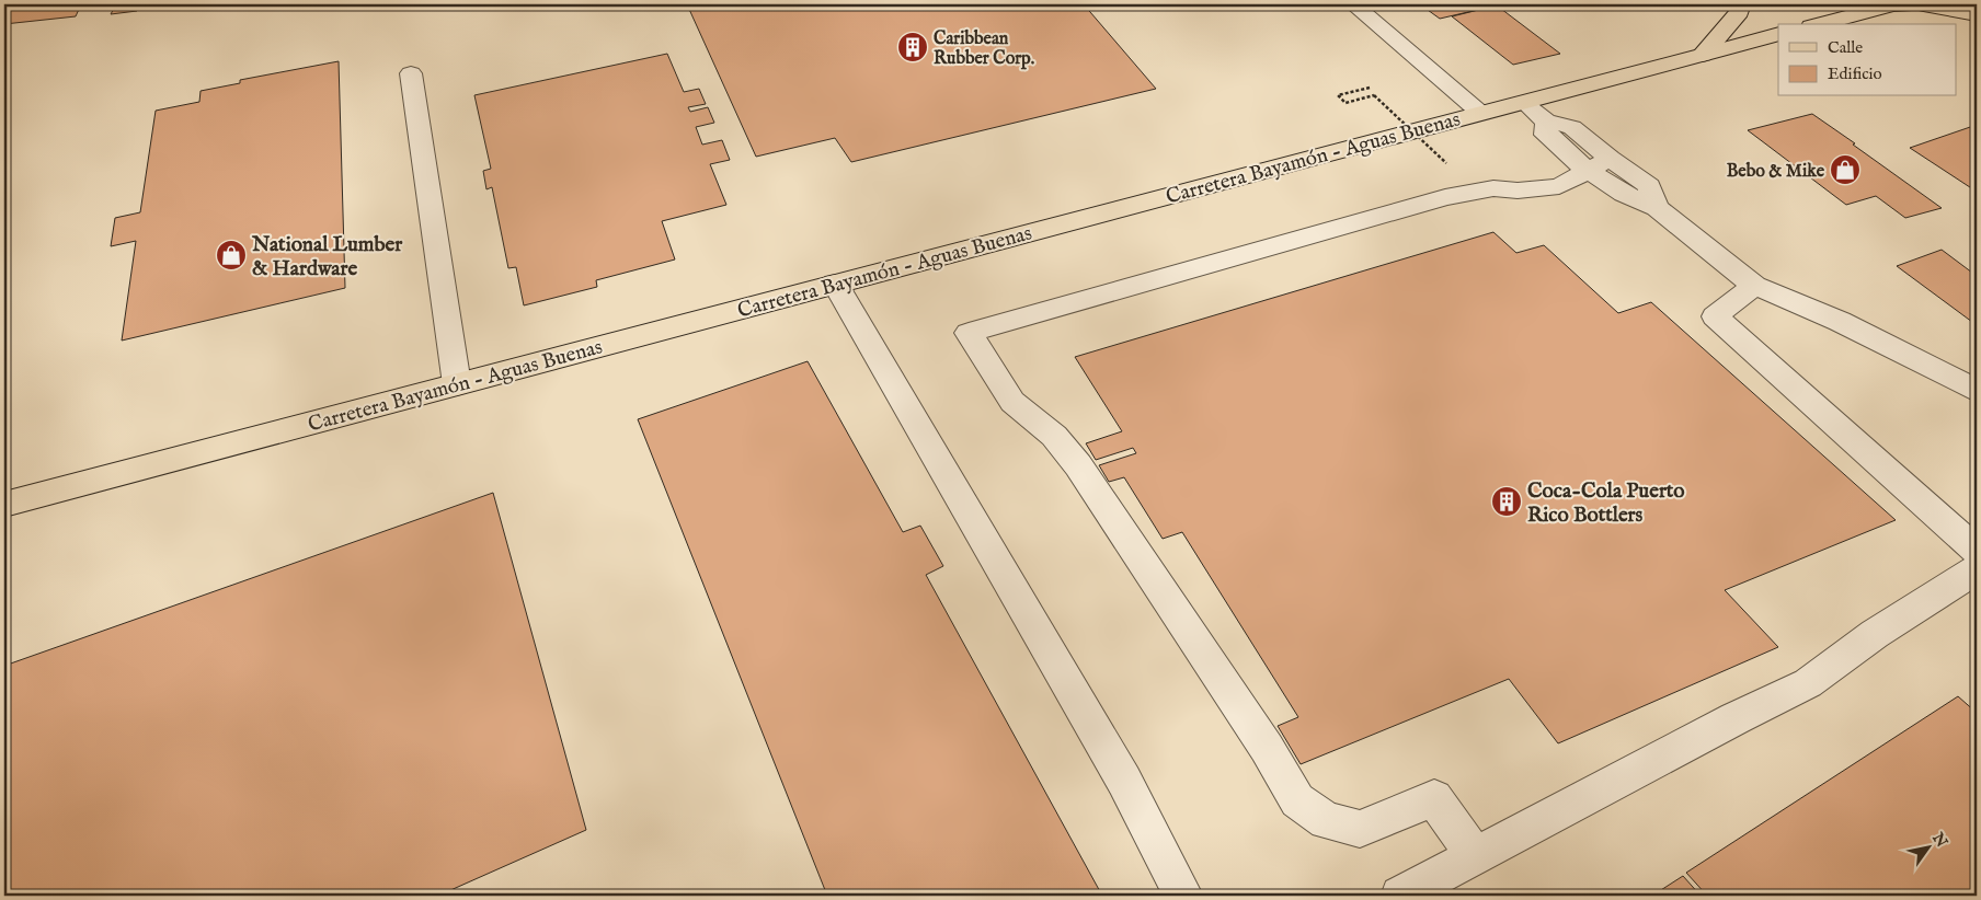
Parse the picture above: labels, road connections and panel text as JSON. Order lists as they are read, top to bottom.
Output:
{
  "streets": {
    "main road": ["Carretera Bayamón - Aguas Buenas"]
  },
  "places": {
    "building": ["Caribbean Rubber Corp.", "Coca-Cola Puerto Rico Bottlers"],
    "shop": ["Bebo & Mike", "National Lumber & Hardware"]
  },
  "legend": ["Calle", "Edificio"],
  "north": "top right"
}
